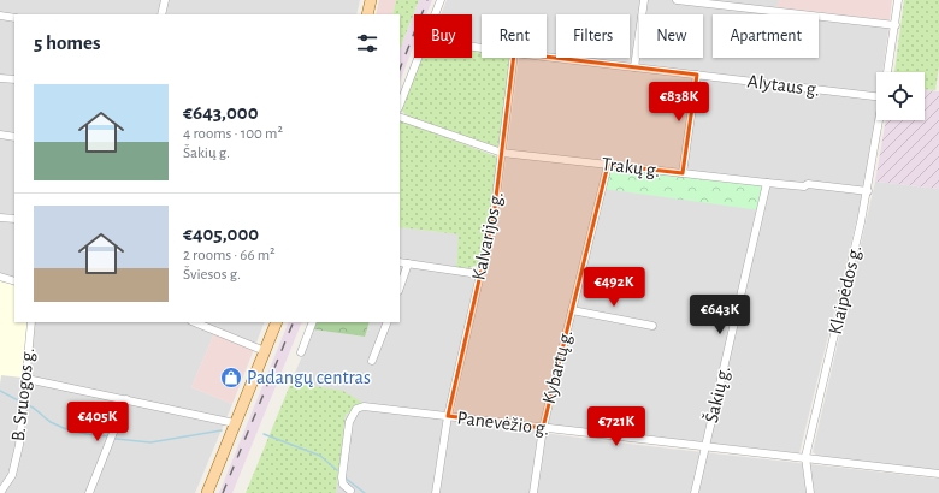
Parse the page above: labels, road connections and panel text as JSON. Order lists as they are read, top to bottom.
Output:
{
  "streets": {
    "street": [
      "Alytaus g.",
      "Trakų g.",
      "Kalvarijos g.",
      "Klaipėdos g.",
      "Kybartų g.",
      "B. Sruogos g.",
      "Šakių g.",
      "Panevėžio g."
    ]
  },
  "crossings": [
    ["Trakų g.", "Kalvarijos g."],
    ["Trakų g.", "Klaipėdos g."],
    ["Trakų g.", "Kybartų g."],
    ["Trakų g.", "Šakių g."],
    ["Kalvarijos g.", "Panevėžio g."],
    ["Klaipėdos g.", "Panevėžio g."],
    ["Kybartų g.", "Panevėžio g."],
    ["Šakių g.", "Panevėžio g."]
  ],
  "places": {
    "shop": ["Padangų centras"]
  },
  "page": {
    "chip": [
      "Buy",
      "Rent",
      "Filters",
      "New",
      "Apartment"
    ],
    "heading": "5 homes",
    "list": [
      {
        "name": "€643,000",
        "note": "4 rooms · 100 m² · Šakių g."
      },
      {
        "name": "€405,000",
        "note": "2 rooms · 66 m² · Šviesos g."
      }
    ],
    "price": [
      "€838K",
      "€492K",
      "€643K",
      "€405K",
      "€721K"
    ]
  }
}
